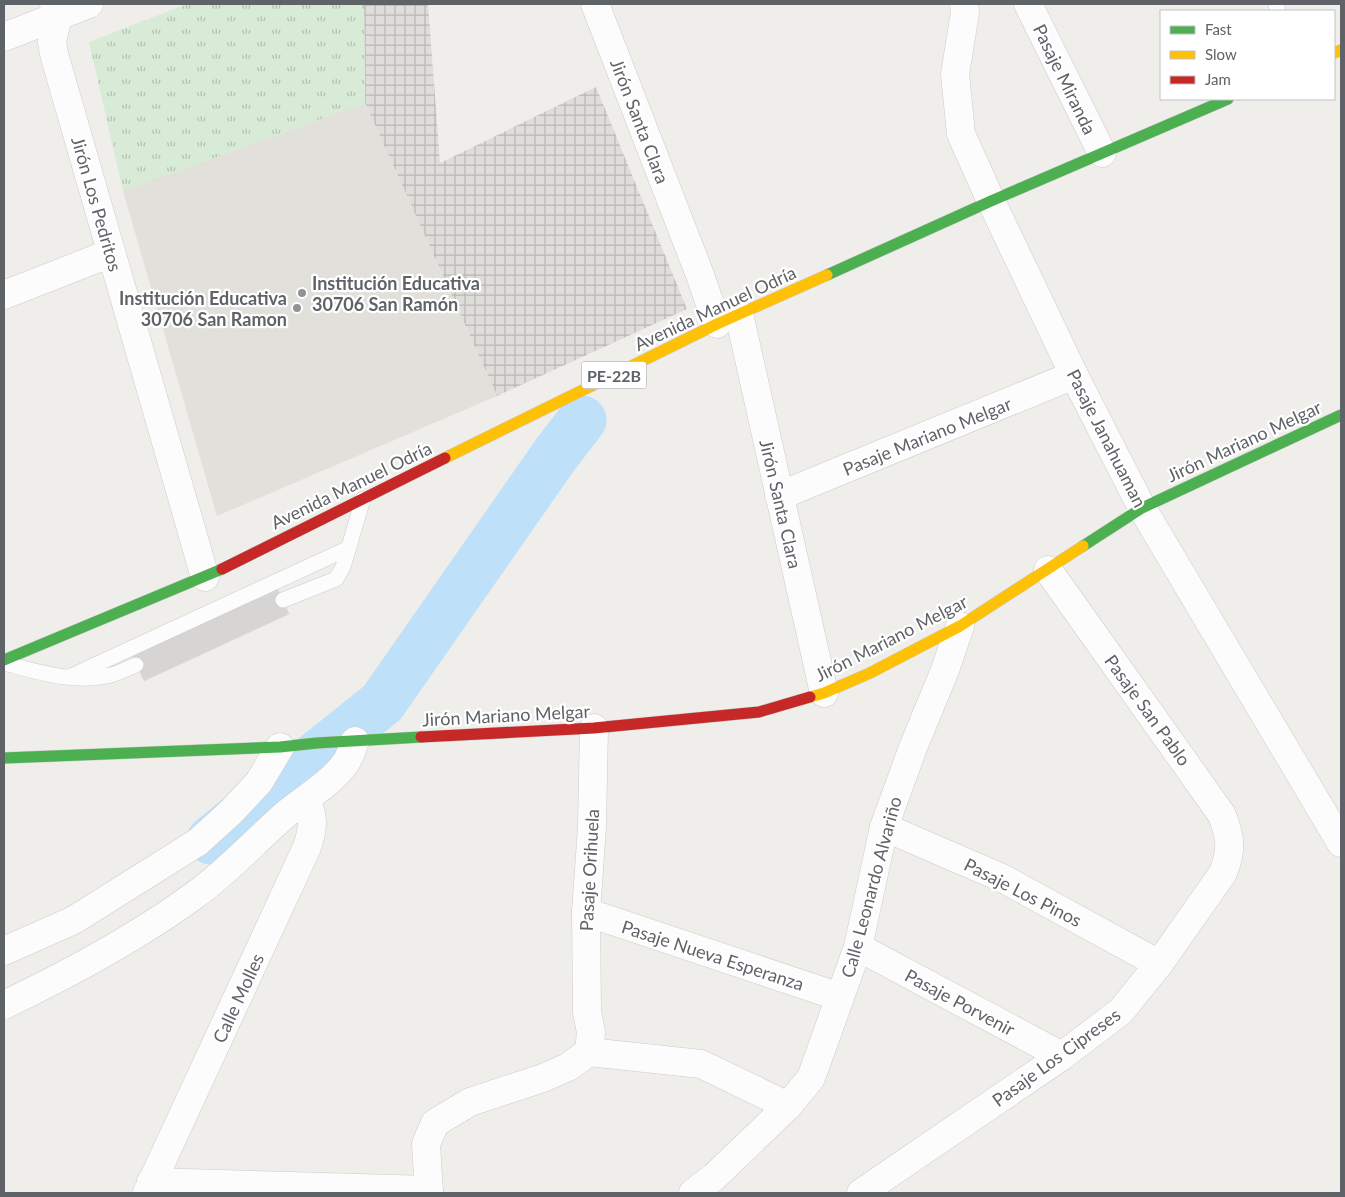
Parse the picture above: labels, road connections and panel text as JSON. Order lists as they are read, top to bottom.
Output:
{
  "streets": {
    "main road": ["Avenida Manuel Odría", "PE-22B", "Jirón Mariano Melgar"],
    "street": [
      "Pasaje Miranda",
      "Jirón Santa Clara",
      "Jirón Los Pedritos",
      "Pasaje Mariano Melgar",
      "Pasaje Janahuaman",
      "Pasaje San Pablo",
      "Pasaje Orihuela",
      "Calle Leonardo Alvariño",
      "Pasaje Los Pinos",
      "Pasaje Nueva Esperanza",
      "Calle Molles",
      "Pasaje Porvenir",
      "Pasaje Los Cipreses"
    ]
  },
  "crossings": [
    ["Pasaje Miranda", "Avenida Manuel Odría"],
    ["Jirón Santa Clara", "Avenida Manuel Odría"],
    ["Jirón Santa Clara", "Pasaje Mariano Melgar"],
    ["Jirón Santa Clara", "Jirón Mariano Melgar"],
    ["Jirón Los Pedritos", "Avenida Manuel Odría"],
    ["Avenida Manuel Odría", "Pasaje Janahuaman"],
    ["Pasaje Mariano Melgar", "Pasaje Janahuaman"],
    ["Pasaje Janahuaman", "Jirón Mariano Melgar"],
    ["Jirón Mariano Melgar", "Pasaje San Pablo"],
    ["Jirón Mariano Melgar", "Pasaje Orihuela"],
    ["Jirón Mariano Melgar", "Calle Leonardo Alvariño"],
    ["Pasaje San Pablo", "Pasaje Los Cipreses"],
    ["Pasaje Orihuela", "Pasaje Nueva Esperanza"],
    ["Calle Leonardo Alvariño", "Pasaje Los Pinos"],
    ["Calle Leonardo Alvariño", "Pasaje Nueva Esperanza"],
    ["Calle Leonardo Alvariño", "Pasaje Porvenir"],
    ["Pasaje Los Pinos", "Pasaje Los Cipreses"],
    ["Pasaje Porvenir", "Pasaje Los Cipreses"]
  ],
  "places": ["Institución Educativa 30706 San Ramón", "Institución Educativa 30706 San Ramon"],
  "legend": ["Fast", "Slow", "Jam"]
}
